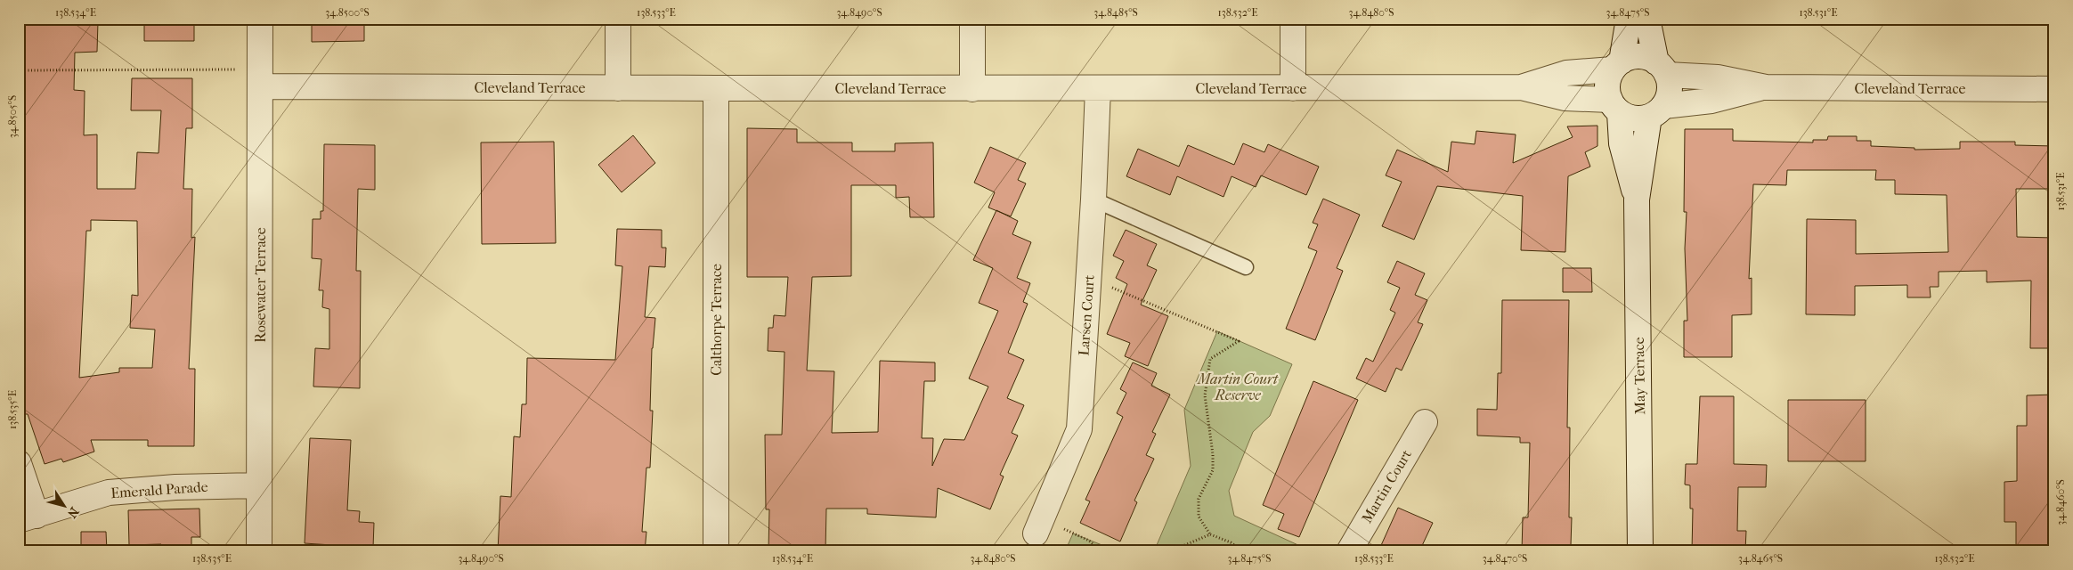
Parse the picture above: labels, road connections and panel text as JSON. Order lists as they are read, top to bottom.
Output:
{
  "streets": {
    "street": [
      "Cleveland Terrace",
      "Rosewater Terrace",
      "Larsen Court",
      "Calthorpe Terrace",
      "May Terrace",
      "Martin Court",
      "Emerald Parade"
    ]
  },
  "crossings": [
    ["Cleveland Terrace", "Rosewater Terrace"],
    ["Cleveland Terrace", "Larsen Court"],
    ["Cleveland Terrace", "Calthorpe Terrace"],
    ["Cleveland Terrace", "May Terrace"],
    ["Rosewater Terrace", "Emerald Parade"]
  ],
  "parks": ["Martin Court Reserve"],
  "north": "bottom right",
  "coordinates": [
    "138.534°E",
    "34.8500°S",
    "138.533°E",
    "34.8490°S",
    "34.8485°S",
    "138.532°E",
    "34.8480°S",
    "34.8475°S",
    "138.531°E",
    "34.8505°S",
    "138.535°E",
    "34.8460°S",
    "34.8470°S",
    "34.8465°S"
  ]
}
